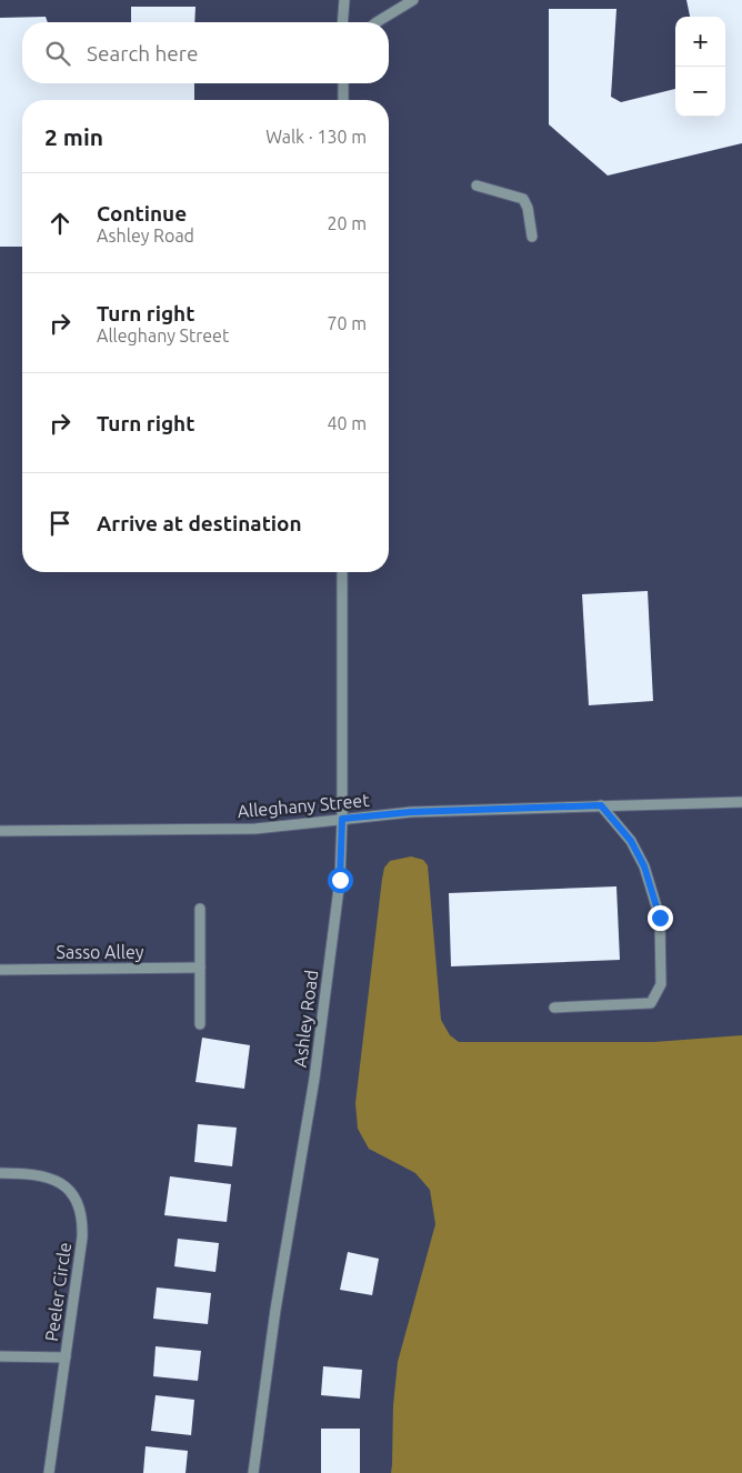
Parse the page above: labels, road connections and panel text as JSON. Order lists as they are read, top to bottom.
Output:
{
  "streets": {
    "street": [
      "Alleghany Street",
      "Sasso Alley",
      "Ashley Road",
      "Peeler Circle"
    ]
  },
  "crossings": [
    ["Alleghany Street", "Ashley Road"]
  ],
  "page": {
    "map_buttons": ["+", "−"],
    "search": "Search here",
    "heading": ["2 min", "Walk · 130 m"],
    "list": [
      ["Continue", "Ashley Road", "20 m"],
      ["Turn right", "Alleghany Street", "70 m"],
      ["Turn right", "40 m"],
      "Arrive at destination"
    ]
  }
}
